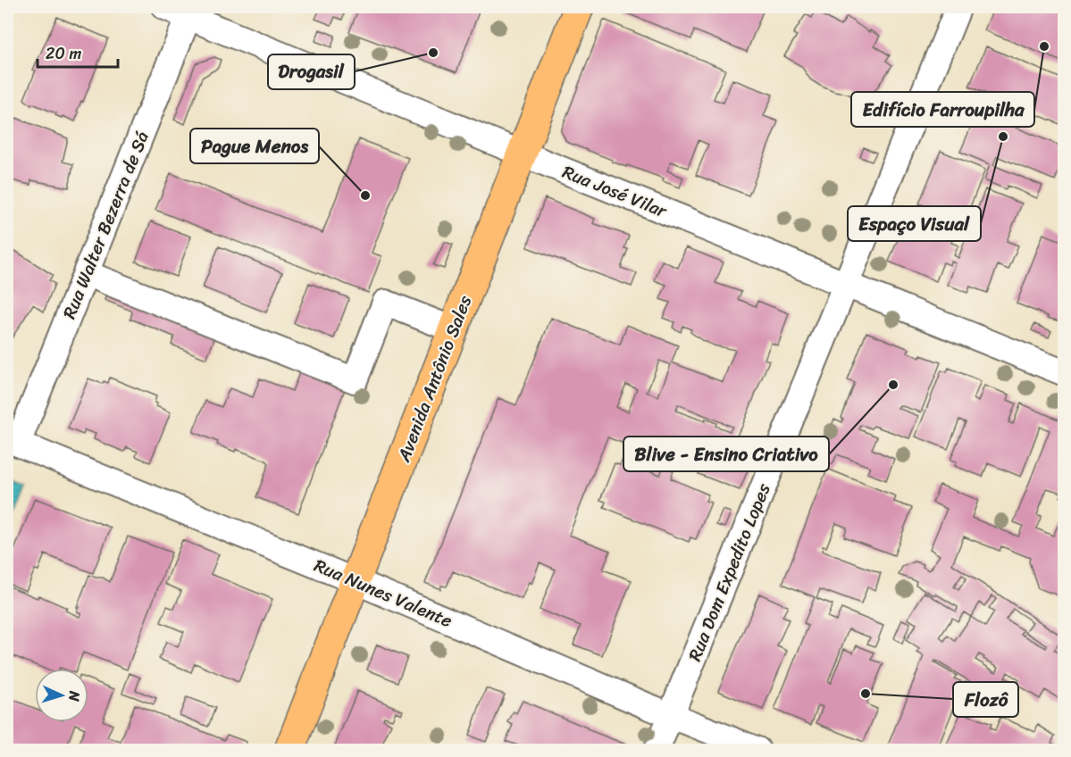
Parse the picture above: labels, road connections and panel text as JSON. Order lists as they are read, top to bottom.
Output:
{
  "streets": {
    "main road": ["Avenida Antônio Sales"],
    "street": [
      "Rua José Vilar",
      "Rua Walter Bezerra de Sá",
      "Rua Dom Expedito Lopes",
      "Rua Nunes Valente"
    ]
  },
  "crossings": [
    ["Rua José Vilar", "Rua Walter Bezerra de Sá"],
    ["Rua José Vilar", "Avenida Antônio Sales"],
    ["Rua José Vilar", "Rua Dom Expedito Lopes"],
    ["Rua Walter Bezerra de Sá", "Rua Nunes Valente"],
    ["Avenida Antônio Sales", "Rua Nunes Valente"],
    ["Rua Dom Expedito Lopes", "Rua Nunes Valente"]
  ],
  "places": [
    "Edifício Farroupilha",
    "Drogasil",
    "Espaço Visual",
    "Pague Menos",
    "Blive - Ensino Criativo",
    "Flozô"
  ],
  "scale_bar": "20 m",
  "north": "right"
}
